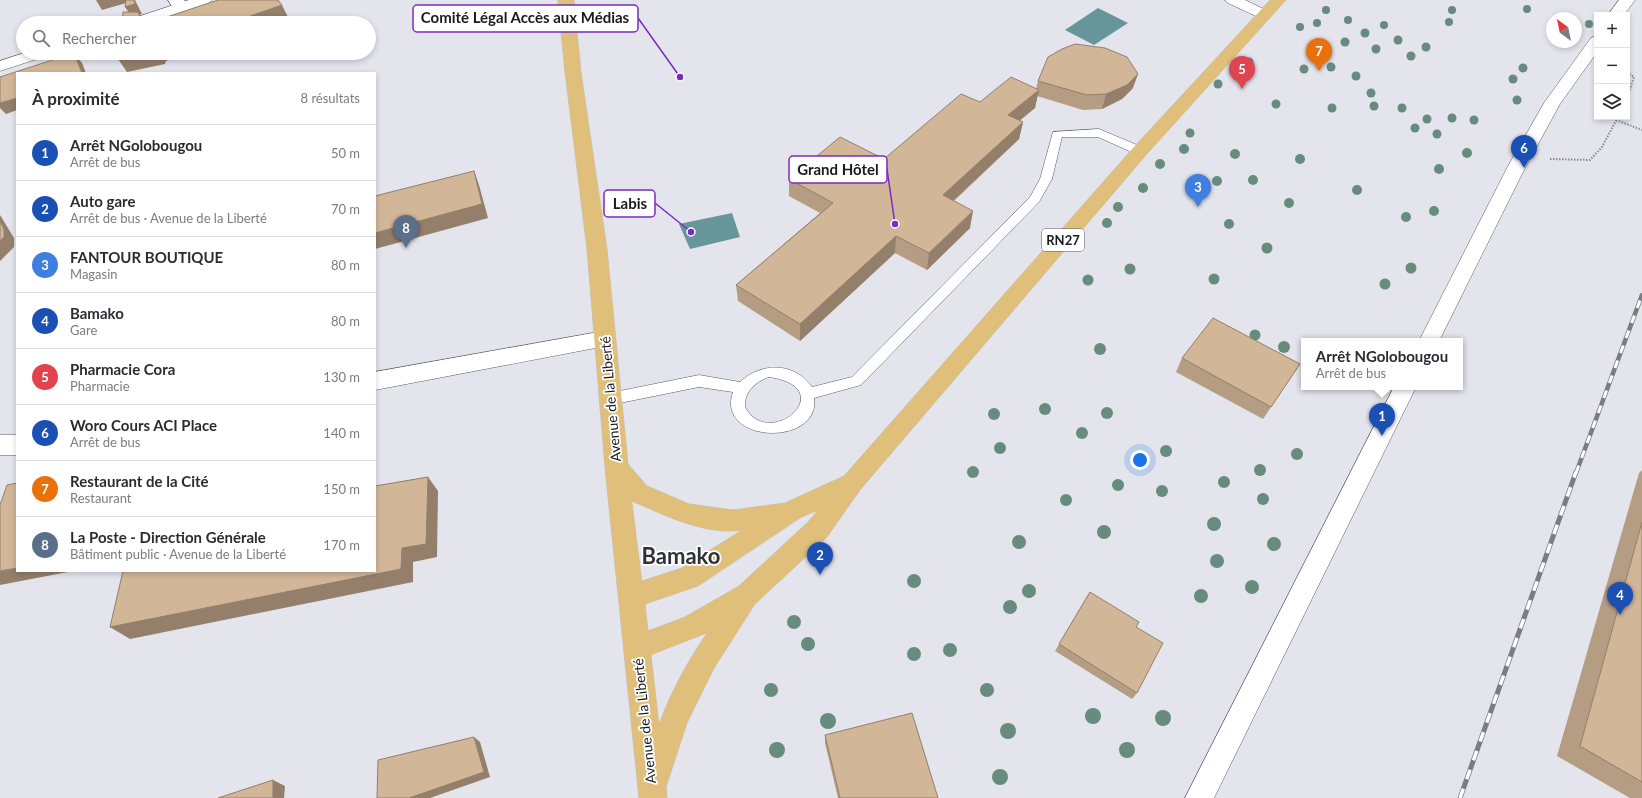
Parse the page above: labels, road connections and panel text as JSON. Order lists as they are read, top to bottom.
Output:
{
  "streets": {
    "main road": ["RN27", "Avenue de la Liberté"]
  },
  "districts": ["Bamako"],
  "places": ["Comité Légal Accès aux Médias", "Grand Hôtel", "Labis"],
  "north": "top left",
  "page": {
    "map_buttons": ["+", "−"],
    "search": "Rechercher",
    "pins": [
      "7",
      "5",
      "6",
      "3",
      "8",
      "1",
      "2",
      "4"
    ],
    "heading": ["À proximité", "8 résultats"],
    "list": [
      {
        "mark": "1",
        "name": "Arrêt NGolobougou",
        "note": "Arrêt de bus",
        "value": "50 m"
      },
      {
        "mark": "2",
        "name": "Auto gare",
        "note": "Arrêt de bus · Avenue de la Liberté",
        "value": "70 m"
      },
      {
        "mark": "3",
        "name": "FANTOUR BOUTIQUE",
        "note": "Magasin",
        "value": "80 m"
      },
      {
        "mark": "4",
        "name": "Bamako",
        "note": "Gare",
        "value": "80 m"
      },
      {
        "mark": "5",
        "name": "Pharmacie Cora",
        "note": "Pharmacie",
        "value": "130 m"
      },
      {
        "mark": "6",
        "name": "Woro Cours ACI Place",
        "note": "Arrêt de bus",
        "value": "140 m"
      },
      {
        "mark": "7",
        "name": "Restaurant de la Cité",
        "note": "Restaurant",
        "value": "150 m"
      },
      {
        "mark": "8",
        "name": "La Poste - Direction Générale",
        "note": "Bâtiment public · Avenue de la Liberté",
        "value": "170 m"
      }
    ],
    "popup": ["Arrêt NGolobougou", "Arrêt de bus"]
  }
}
